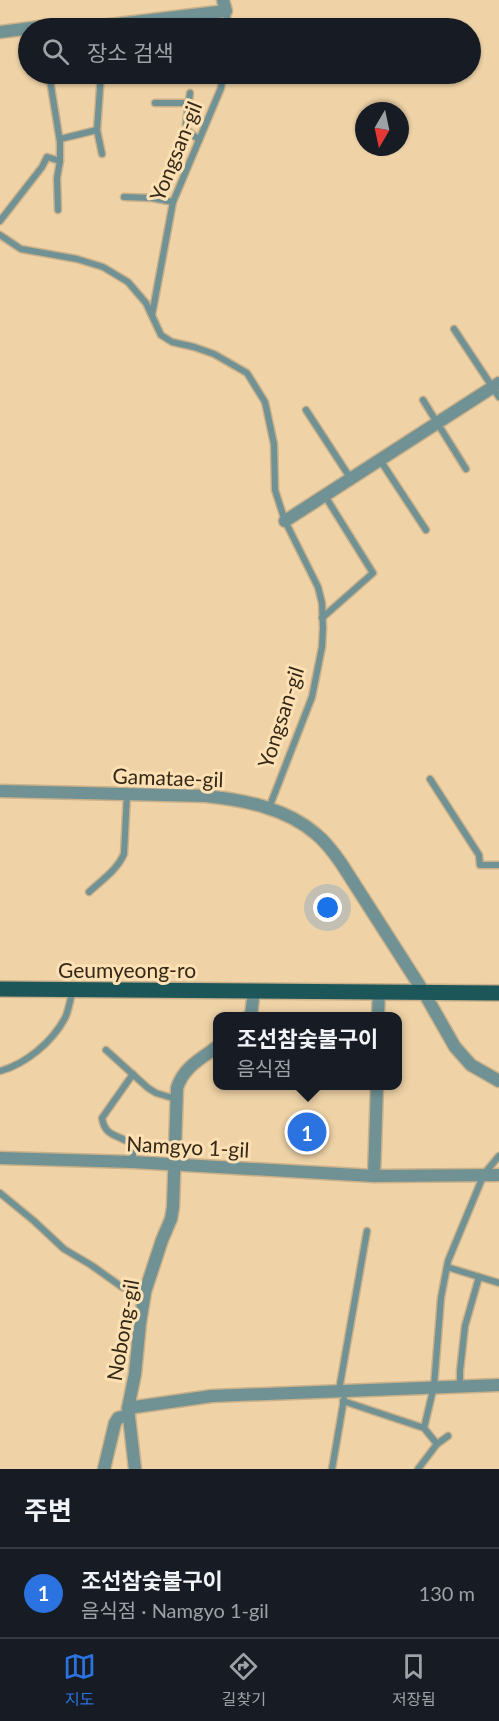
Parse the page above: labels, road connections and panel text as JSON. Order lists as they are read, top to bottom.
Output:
{
  "streets": {
    "main road": ["Geumyeong-ro"],
    "street": ["Gamatae-gil", "Namgyo 1-gil", "Nobong-gil"],
    "lane": ["Yongsan-gil"]
  },
  "crossings": [
    ["Yongsan-gil", "Gamatae-gil"],
    ["Gamatae-gil", "Geumyeong-ro"],
    ["Namgyo 1-gil", "Nobong-gil"]
  ],
  "north": "bottom",
  "page": {
    "search": "장소 검색",
    "popup": ["조선참숯불구이", "음식점"],
    "pins": "1",
    "heading": "주변",
    "list": [
      {
        "mark": "1",
        "name": "조선참숯불구이",
        "note": "음식점 · Namgyo 1-gil",
        "value": "130 m"
      }
    ],
    "nav": ["지도", "길찾기", "저장됨"]
  }
}
